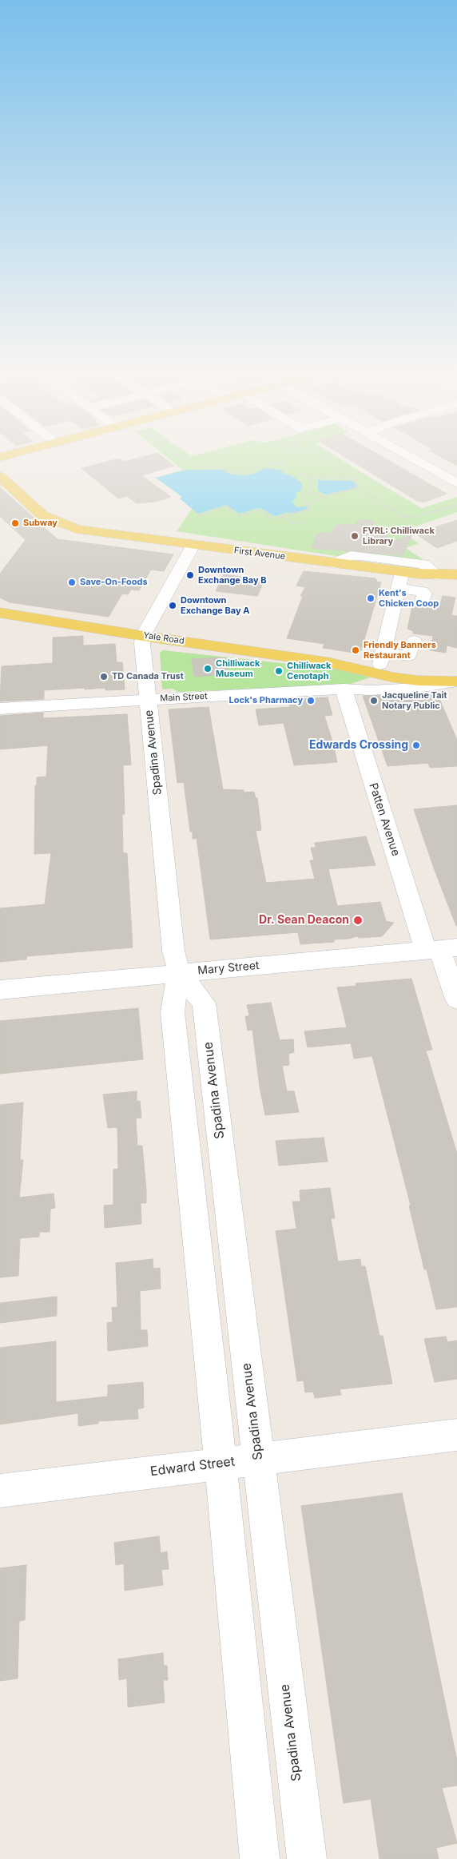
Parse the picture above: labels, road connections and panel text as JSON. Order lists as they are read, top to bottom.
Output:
{
  "streets": {
    "main road": ["First Avenue", "Yale Road"],
    "street": [
      "Main Street",
      "Spadina Avenue",
      "Patten Avenue",
      "Mary Street",
      "Edward Street"
    ]
  },
  "crossings": [
    ["Yale Road", "Main Street"],
    ["Yale Road", "Spadina Avenue"],
    ["Main Street", "Spadina Avenue"],
    ["Main Street", "Patten Avenue"],
    ["Spadina Avenue", "Mary Street"],
    ["Spadina Avenue", "Edward Street"],
    ["Patten Avenue", "Mary Street"]
  ],
  "places": [
    "Subway",
    "FVRL: Chilliwack Library",
    "Downtown Exchange Bay B",
    "Save-On-Foods",
    "Kent's Chicken Coop",
    "Downtown Exchange Bay A",
    "Friendly Banners Restaurant",
    "Chilliwack Museum",
    "Chilliwack Cenotaph",
    "TD Canada Trust",
    "Lock's Pharmacy",
    "Jacqueline Tait Notary Public",
    "Edwards Crossing",
    "Dr. Sean Deacon"
  ]
}
